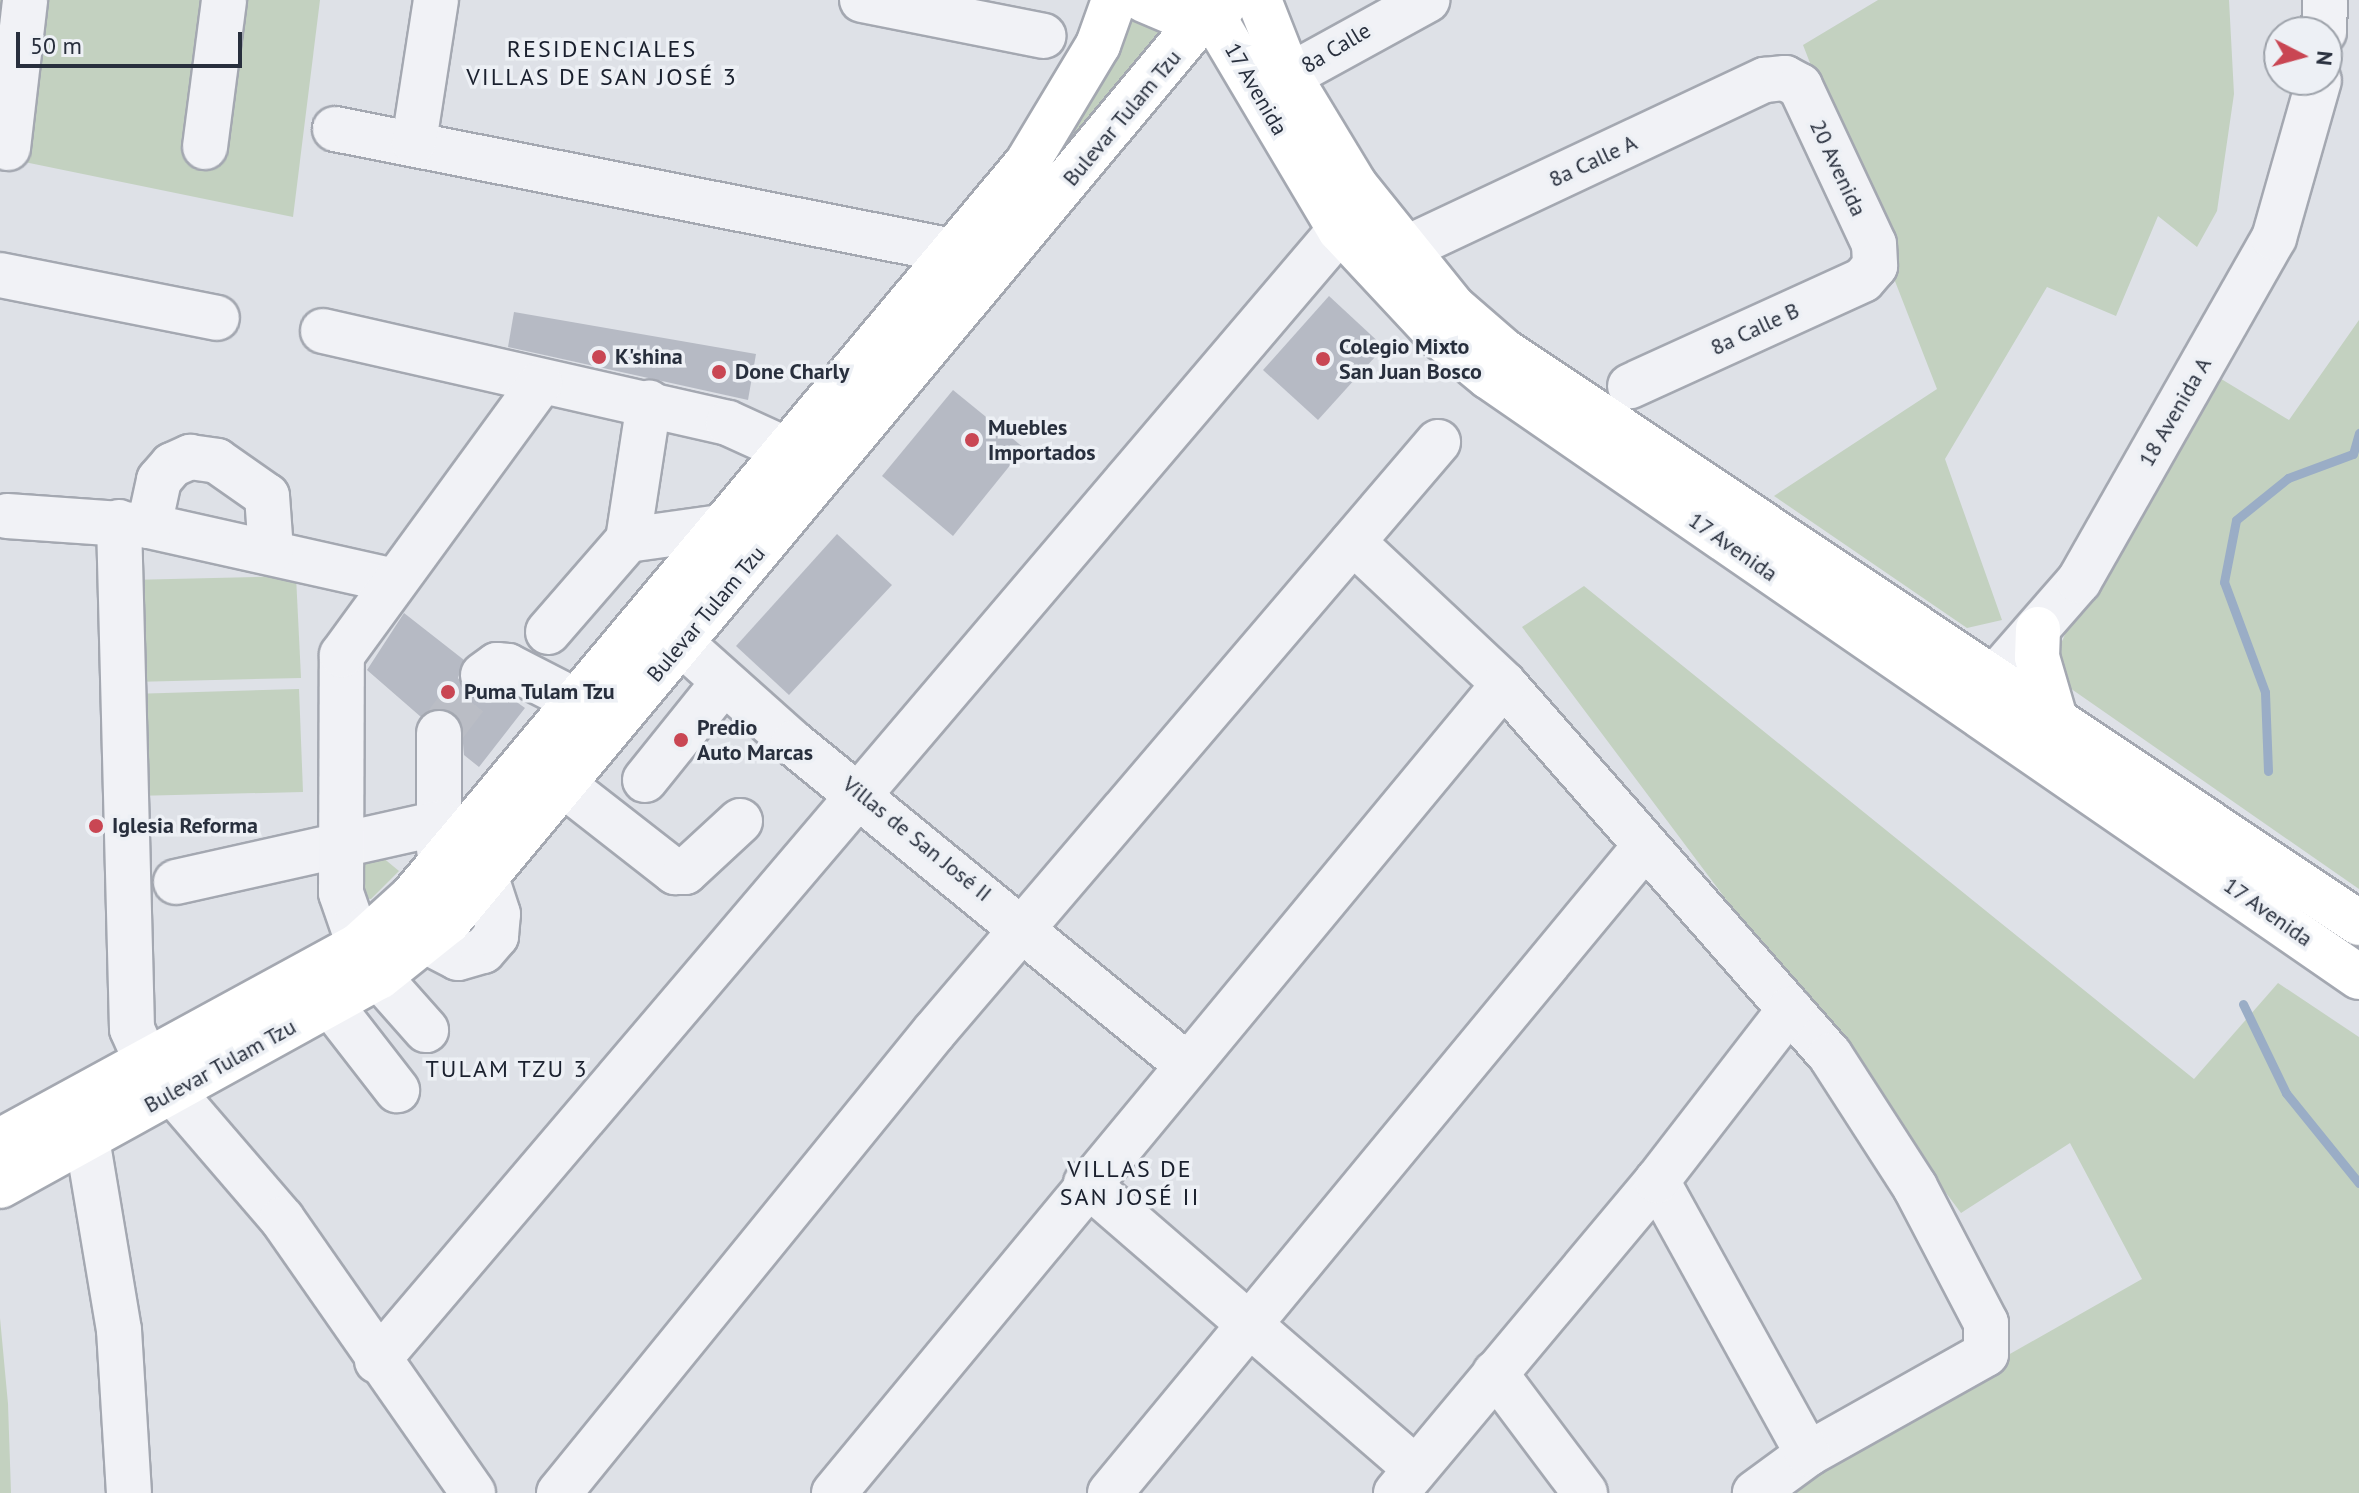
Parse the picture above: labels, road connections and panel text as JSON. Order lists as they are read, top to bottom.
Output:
{
  "streets": {
    "main road": ["17 Avenida", "Bulevar Tulam Tzu"],
    "street": [
      "8a Calle",
      "8a Calle A",
      "20 Avenida",
      "8a Calle B",
      "18 Avenida A",
      "Villas de San José II"
    ]
  },
  "crossings": [
    ["8a Calle", "17 Avenida"],
    ["17 Avenida", "Bulevar Tulam Tzu"],
    ["17 Avenida", "8a Calle A"],
    ["17 Avenida", "18 Avenida A"],
    ["Bulevar Tulam Tzu", "Villas de San José II"],
    ["8a Calle A", "20 Avenida"],
    ["20 Avenida", "8a Calle B"]
  ],
  "districts": ["RESIDENCIALES VILLAS DE SAN JOSÉ 3", "TULAM TZU 3", "VILLAS DE SAN JOSÉ II"],
  "places": [
    "K'shina",
    "Colegio Mixto San Juan Bosco",
    "Done Charly",
    "Muebles Importados",
    "Puma Tulam Tzu",
    "Predio Auto Marcas",
    "Iglesia Reforma"
  ],
  "scale_bar": "50 m",
  "north": "right"
}
